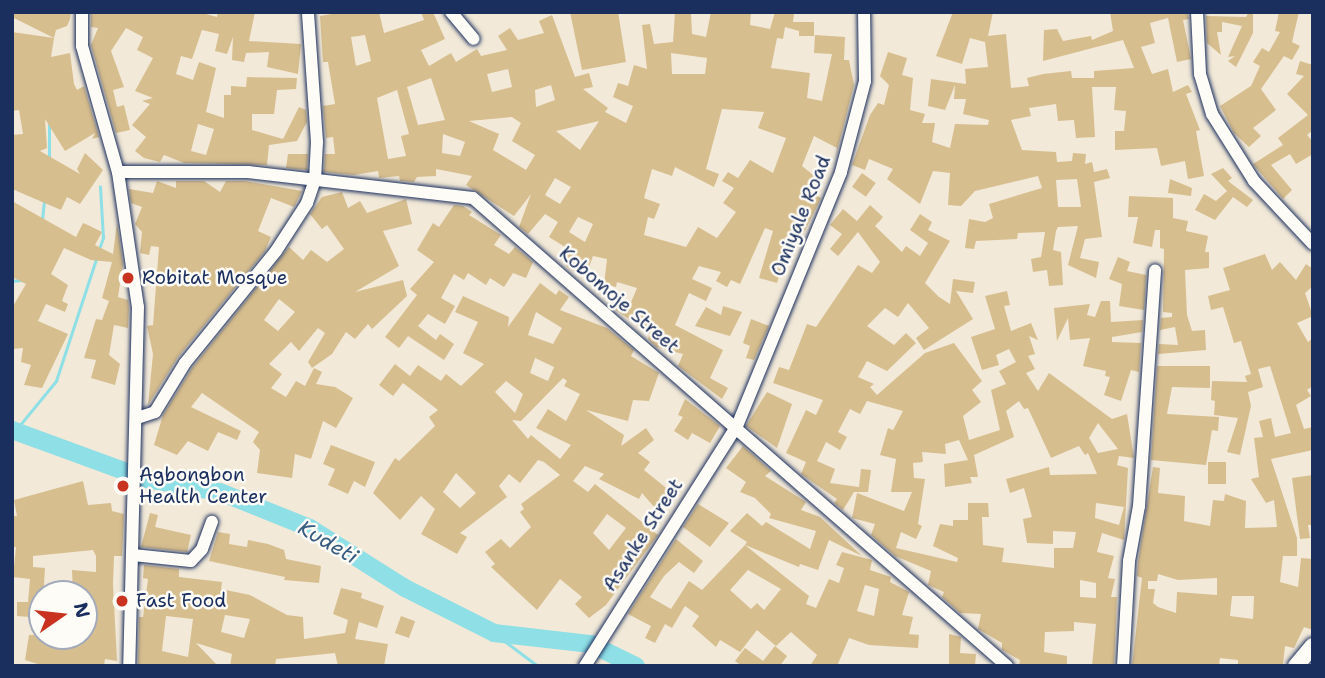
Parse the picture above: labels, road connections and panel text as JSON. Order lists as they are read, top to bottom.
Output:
{
  "streets": {
    "street": ["Omiyale Road", "Kobomoje Street", "Asanke Street"]
  },
  "crossings": [
    ["Omiyale Road", "Kobomoje Street"],
    ["Omiyale Road", "Asanke Street"],
    ["Kobomoje Street", "Asanke Street"]
  ],
  "water": ["Kudeti"],
  "places": ["Robitat Mosque", "Agbongbon Health Center", "Fast Food"],
  "north": "right"
}
